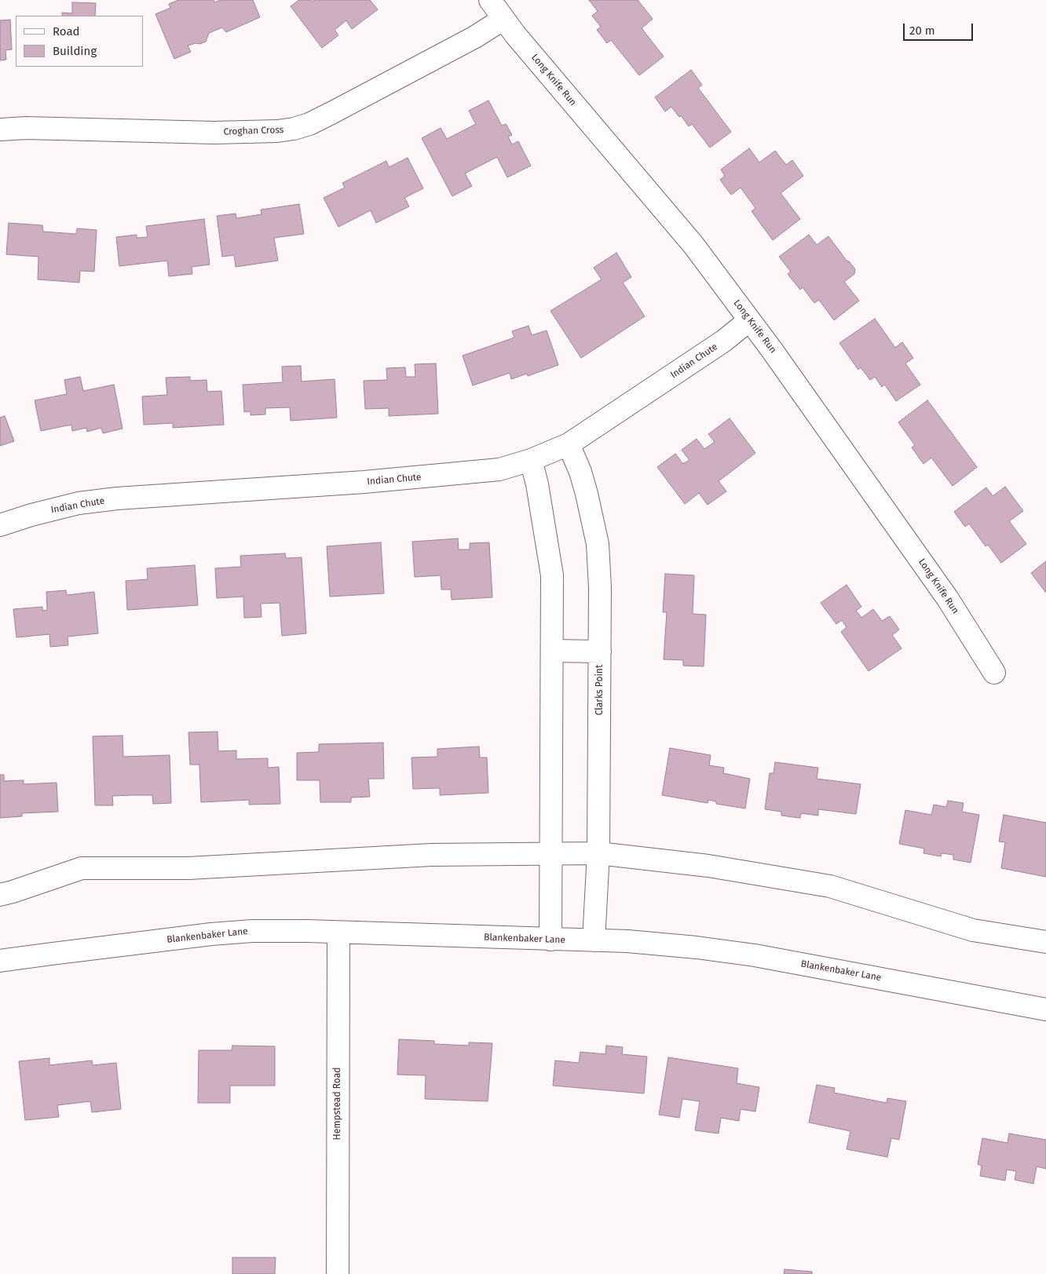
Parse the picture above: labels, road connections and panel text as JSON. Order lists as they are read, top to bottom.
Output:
{
  "streets": {
    "street": [
      "Long Knife Run",
      "Croghan Cross",
      "Indian Chute",
      "Clarks Point",
      "Blankenbaker Lane",
      "Hempstead Road"
    ]
  },
  "crossings": [
    ["Long Knife Run", "Croghan Cross"],
    ["Long Knife Run", "Indian Chute"],
    ["Indian Chute", "Clarks Point"],
    ["Clarks Point", "Blankenbaker Lane"],
    ["Blankenbaker Lane", "Hempstead Road"]
  ],
  "legend": ["Road", "Building"],
  "scale_bar": "20 m"
}
